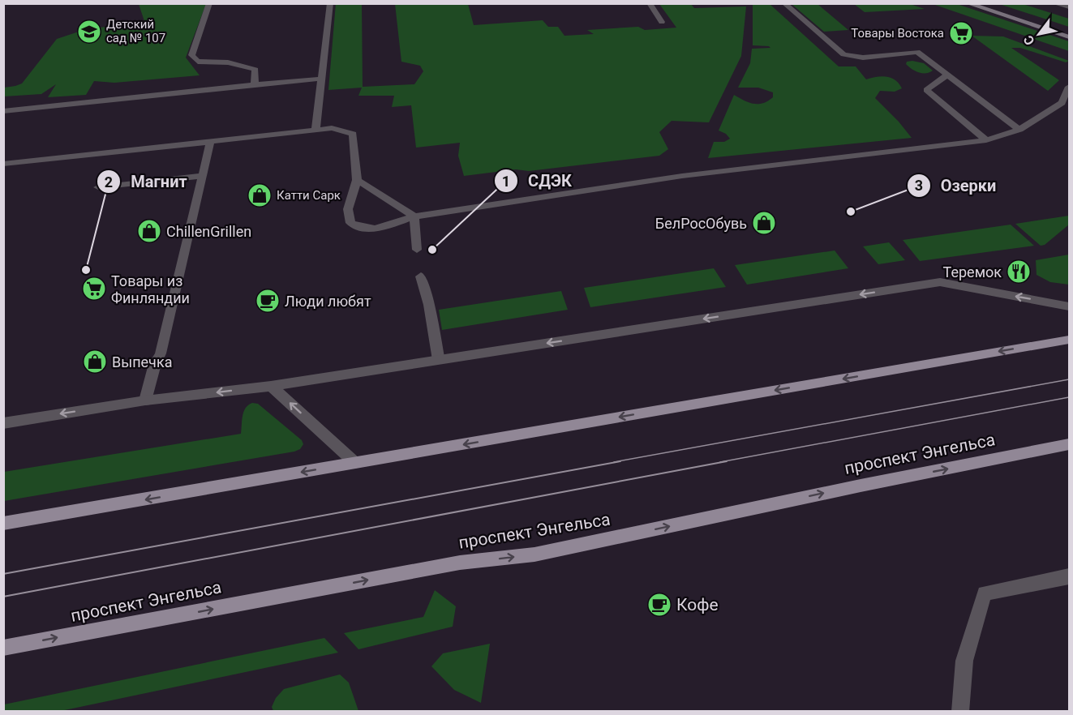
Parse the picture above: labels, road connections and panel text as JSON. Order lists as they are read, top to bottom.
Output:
{
  "streets": {
    "main road": ["проспект Энгельса"]
  },
  "one_way": ["проспект Энгельса"],
  "places": {
    "school or university": ["Детский сад № 107"],
    "supermarket": ["Товары Востока", "Товары из Финляндии"],
    "shop": [
      "Катти Сарк",
      "БелРосОбувь",
      "ChillenGrillen",
      "Выпечка"
    ],
    "other": ["Озерки", "СДЭК", "Магнит"],
    "restaurant": ["Теремок"],
    "cafe": ["Люди любят", "Кофе"]
  },
  "north": "bottom left"
}
